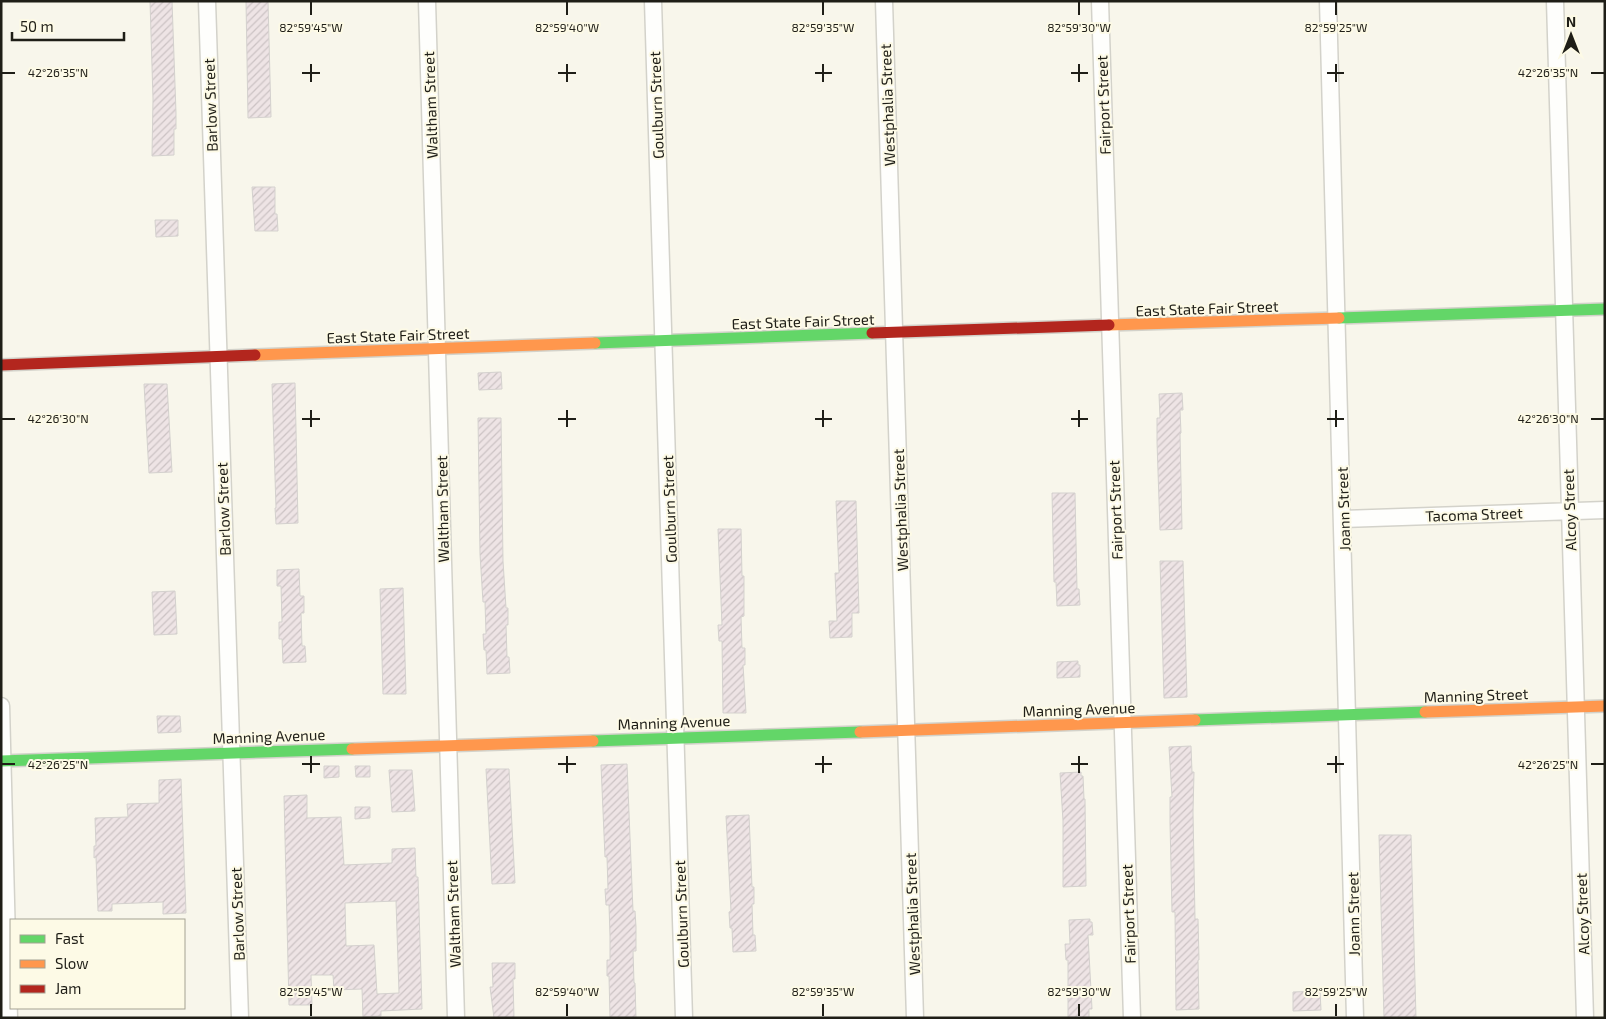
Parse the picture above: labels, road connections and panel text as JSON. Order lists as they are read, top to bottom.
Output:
{
  "streets": {
    "street": [
      "Barlow Street",
      "Waltham Street",
      "Goulburn Street",
      "Westphalia Street",
      "Fairport Street",
      "East State Fair Street",
      "Joann Street",
      "Alcoy Street",
      "Tacoma Street",
      "Manning Street",
      "Manning Avenue"
    ]
  },
  "crossings": [
    ["Barlow Street", "East State Fair Street"],
    ["Barlow Street", "Manning Avenue"],
    ["Waltham Street", "East State Fair Street"],
    ["Waltham Street", "Manning Avenue"],
    ["Goulburn Street", "East State Fair Street"],
    ["Goulburn Street", "Manning Avenue"],
    ["Westphalia Street", "East State Fair Street"],
    ["Westphalia Street", "Manning Avenue"],
    ["Fairport Street", "East State Fair Street"],
    ["Fairport Street", "Manning Avenue"],
    ["East State Fair Street", "Joann Street"],
    ["East State Fair Street", "Alcoy Street"],
    ["Joann Street", "Tacoma Street"],
    ["Joann Street", "Manning Street"],
    ["Joann Street", "Manning Avenue"],
    ["Alcoy Street", "Tacoma Street"],
    ["Alcoy Street", "Manning Street"],
    ["Manning Street", "Manning Avenue"]
  ],
  "legend": ["Fast", "Slow", "Jam"],
  "scale_bar": "50 m",
  "north": "top",
  "coordinates": [
    "82°59'45\"W",
    "82°59'40\"W",
    "82°59'35\"W",
    "82°59'30\"W",
    "82°59'25\"W",
    "42°26'35\"N",
    "42°26'30\"N",
    "42°26'25\"N"
  ]
}
